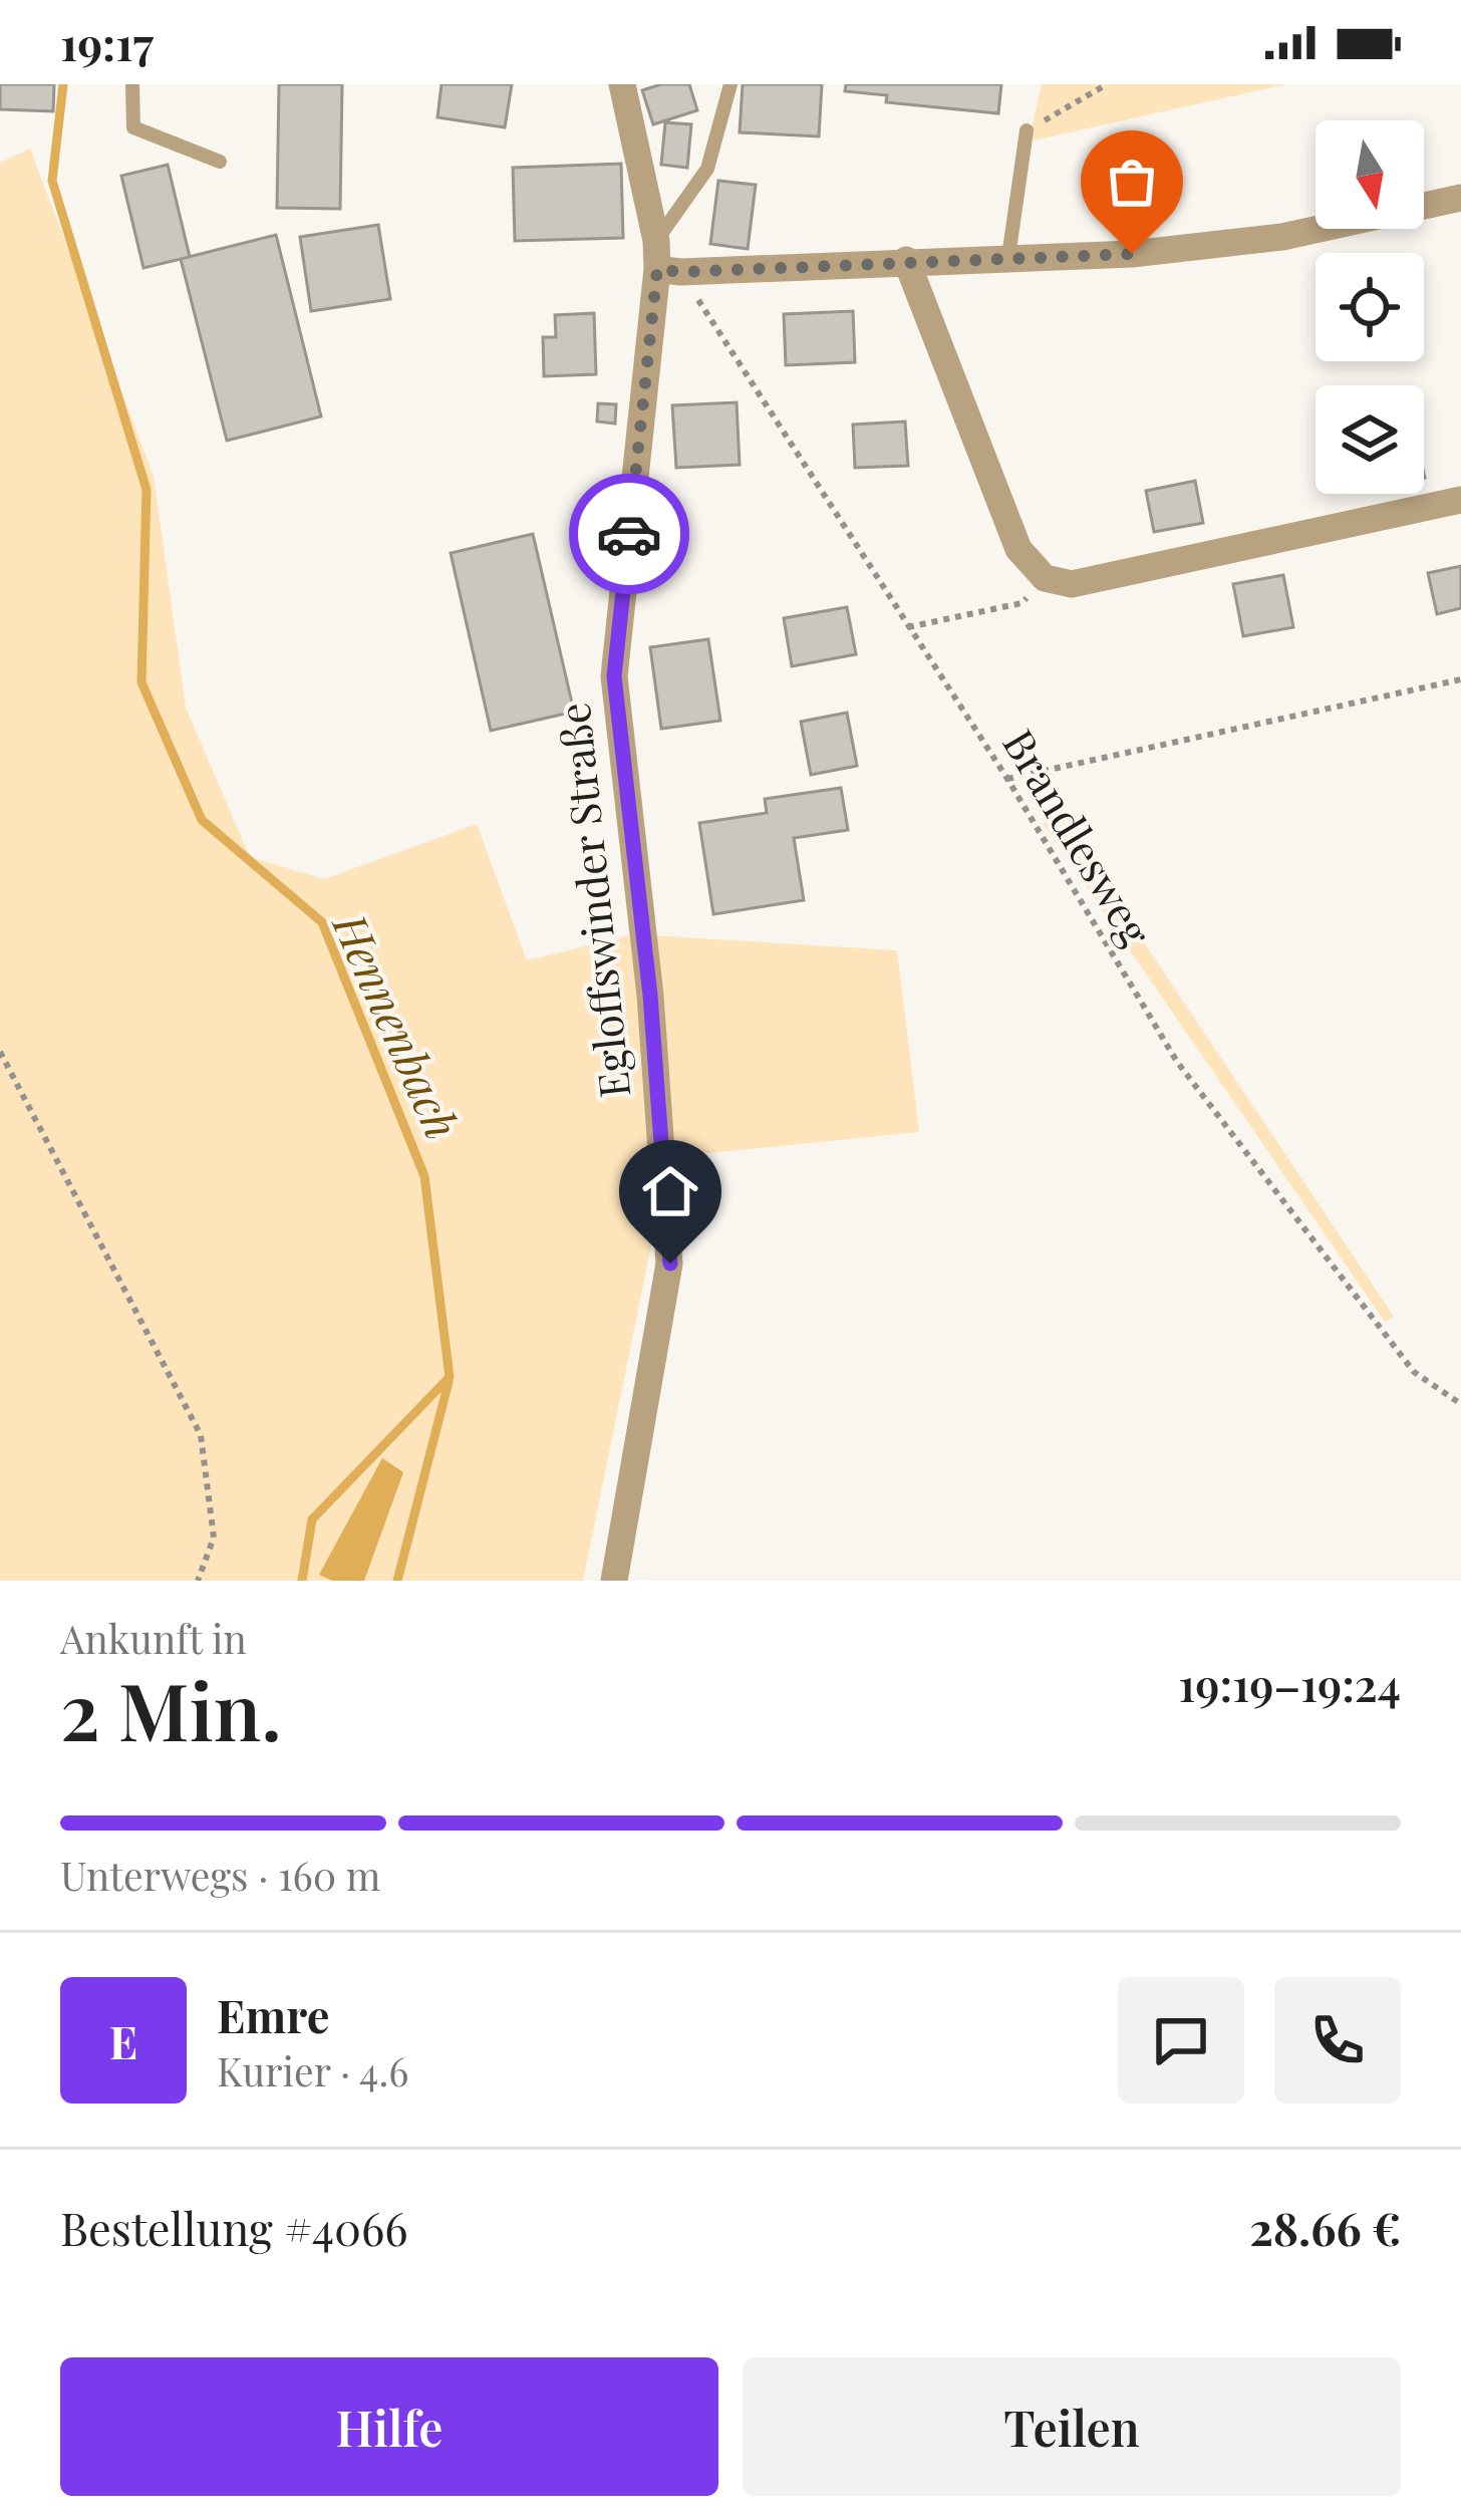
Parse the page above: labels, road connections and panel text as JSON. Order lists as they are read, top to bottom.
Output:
{
  "streets": {
    "street": ["Egloffswinder Straße"],
    "path": ["Brandlesweg"]
  },
  "crossings": [
    ["Brandlesweg", "Egloffswinder Straße"]
  ],
  "water": ["Hennenbach"],
  "north": "bottom",
  "page": {
    "status": "19:17",
    "heading": ["2 Min.", "Ankunft in", "19:19–19:24"],
    "panel": [
      "Emre",
      "Kurier · 4.6",
      "Bestellung #4066",
      "28.66 €"
    ],
    "bar": "Unterwegs · 160 m",
    "round": "E",
    "buttons": ["Hilfe", "Teilen"]
  }
}
